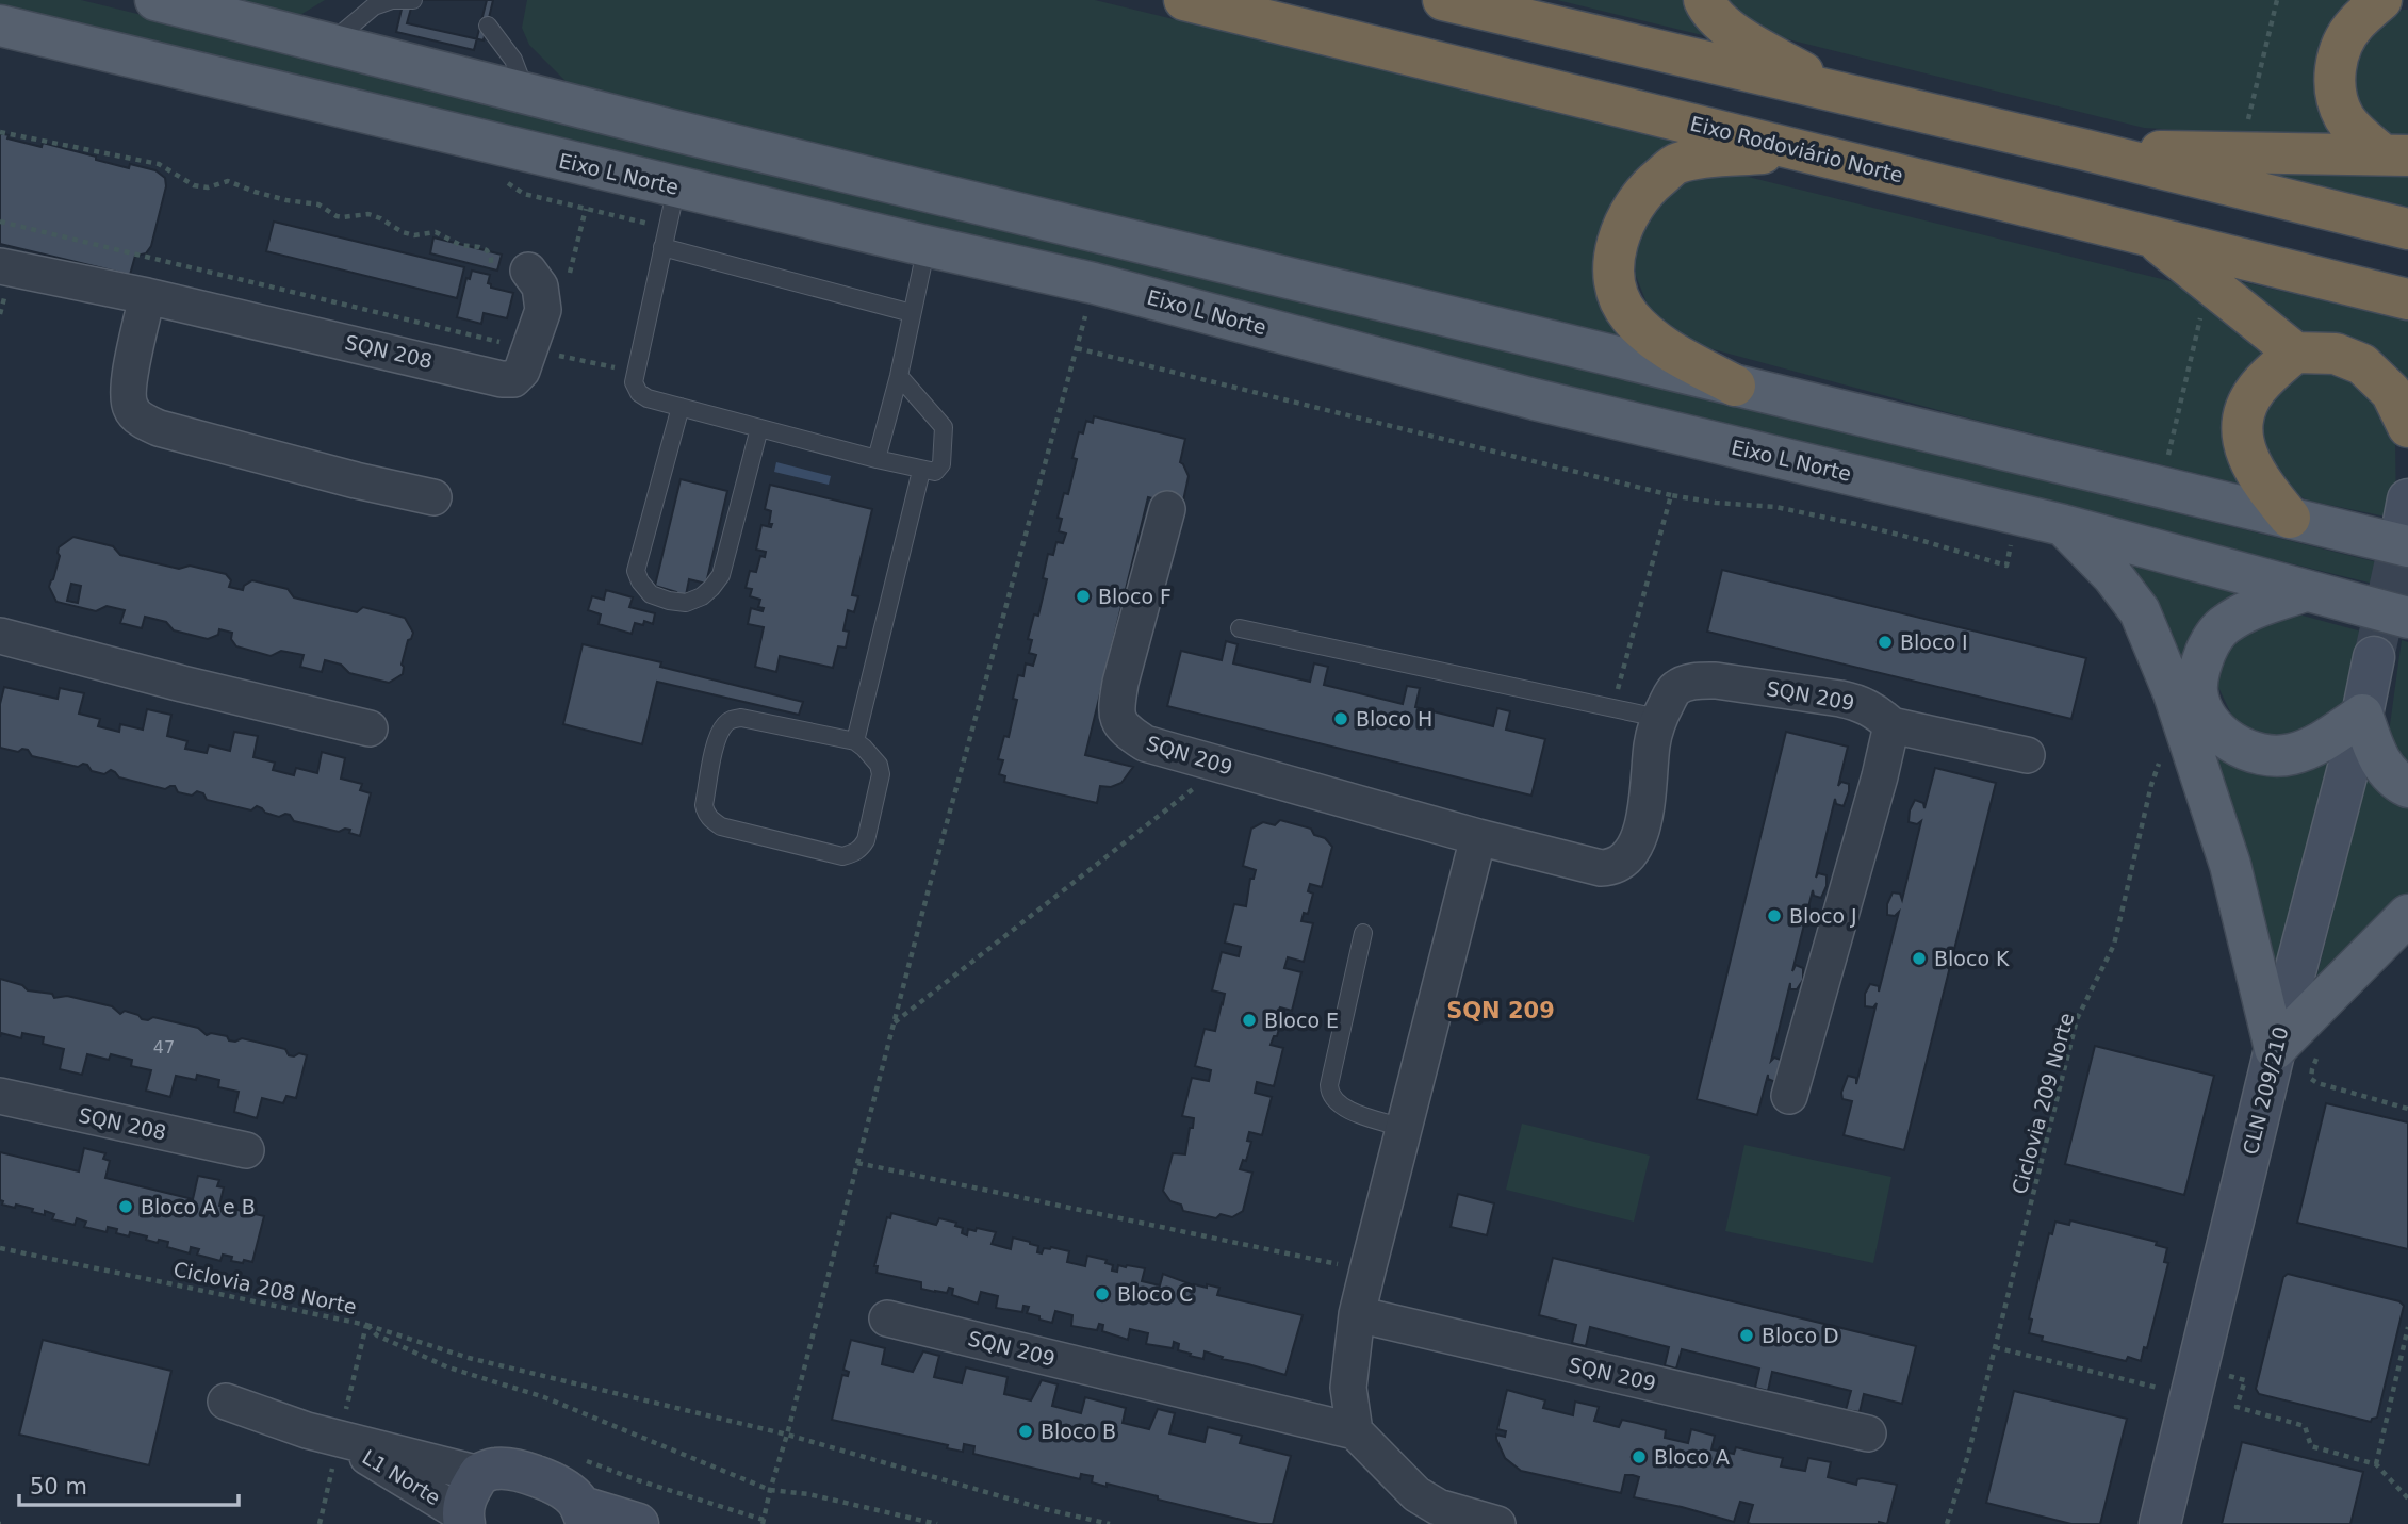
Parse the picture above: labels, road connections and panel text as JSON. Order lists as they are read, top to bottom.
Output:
{
  "streets": {
    "highway": ["Eixo Rodoviário Norte"],
    "main road": ["Eixo L Norte"],
    "street": [
      "SQN 208",
      "SQN 209",
      "CLN 209/210",
      "L1 Norte"
    ],
    "path": ["Ciclovia 209 Norte", "Ciclovia 208 Norte"]
  },
  "crossings": [
    ["Ciclovia 208 Norte", "L1 Norte"]
  ],
  "districts": ["SQN 209"],
  "places": [
    "Bloco F",
    "Bloco I",
    "Bloco H",
    "Bloco J",
    "Bloco K",
    "Bloco E",
    "Bloco A e B",
    "Bloco C",
    "Bloco D",
    "Bloco B",
    "Bloco A"
  ],
  "house_numbers": ["47"],
  "scale_bar": "50 m"
}
